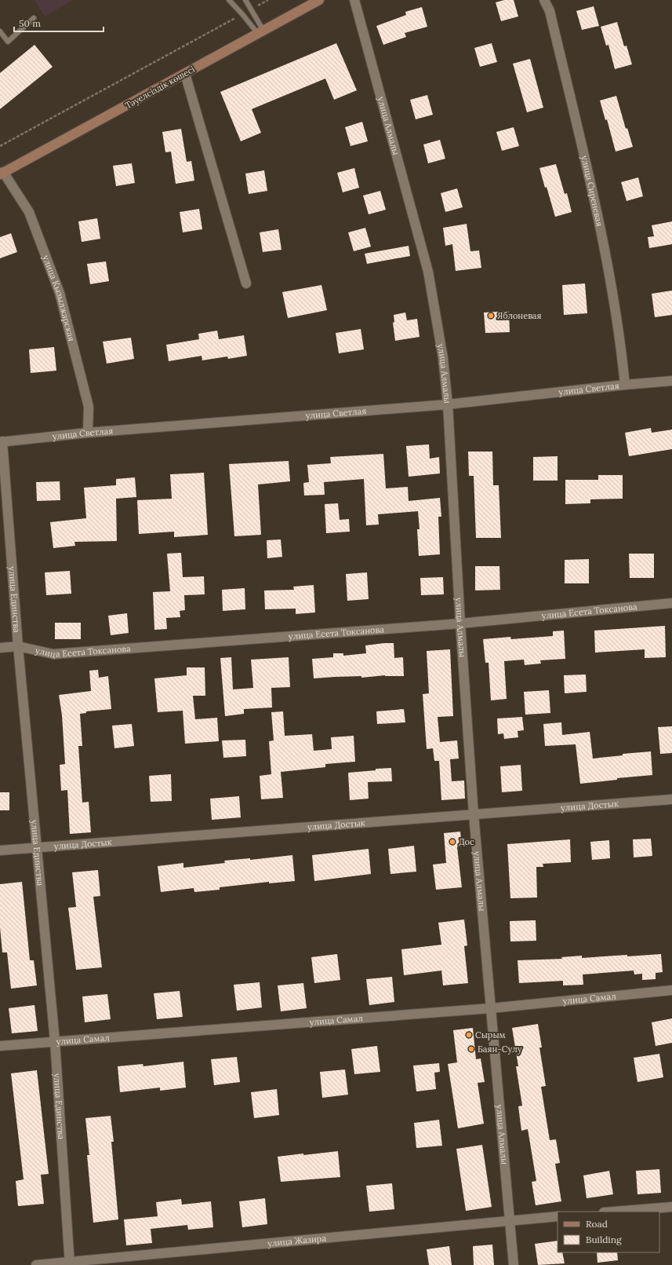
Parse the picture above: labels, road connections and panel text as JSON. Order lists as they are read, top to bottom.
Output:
{
  "streets": {
    "main road": ["Тәуелсіздік көшесі"],
    "street": [
      "улица Алмалы",
      "улица Сиреневая",
      "улица Кызылжарская",
      "улица Светлая",
      "улица Единства",
      "улица Есета Токсанова",
      "улица Достык",
      "улица Самал",
      "улица Жазира"
    ]
  },
  "crossings": [
    ["Тәуелсіздік көшесі", "улица Кызылжарская"],
    ["улица Алмалы", "улица Светлая"],
    ["улица Алмалы", "улица Есета Токсанова"],
    ["улица Алмалы", "улица Достык"],
    ["улица Алмалы", "улица Самал"],
    ["улица Алмалы", "улица Жазира"],
    ["улица Сиреневая", "улица Светлая"],
    ["улица Кызылжарская", "улица Светлая"],
    ["улица Светлая", "улица Единства"],
    ["улица Единства", "улица Есета Токсанова"],
    ["улица Единства", "улица Достык"],
    ["улица Единства", "улица Самал"],
    ["улица Единства", "улица Жазира"]
  ],
  "places": [
    "Яблоневая",
    "Дос",
    "Сырым",
    "Баян-Сулу"
  ],
  "legend": ["Road", "Building"],
  "scale_bar": "50 m"
}
